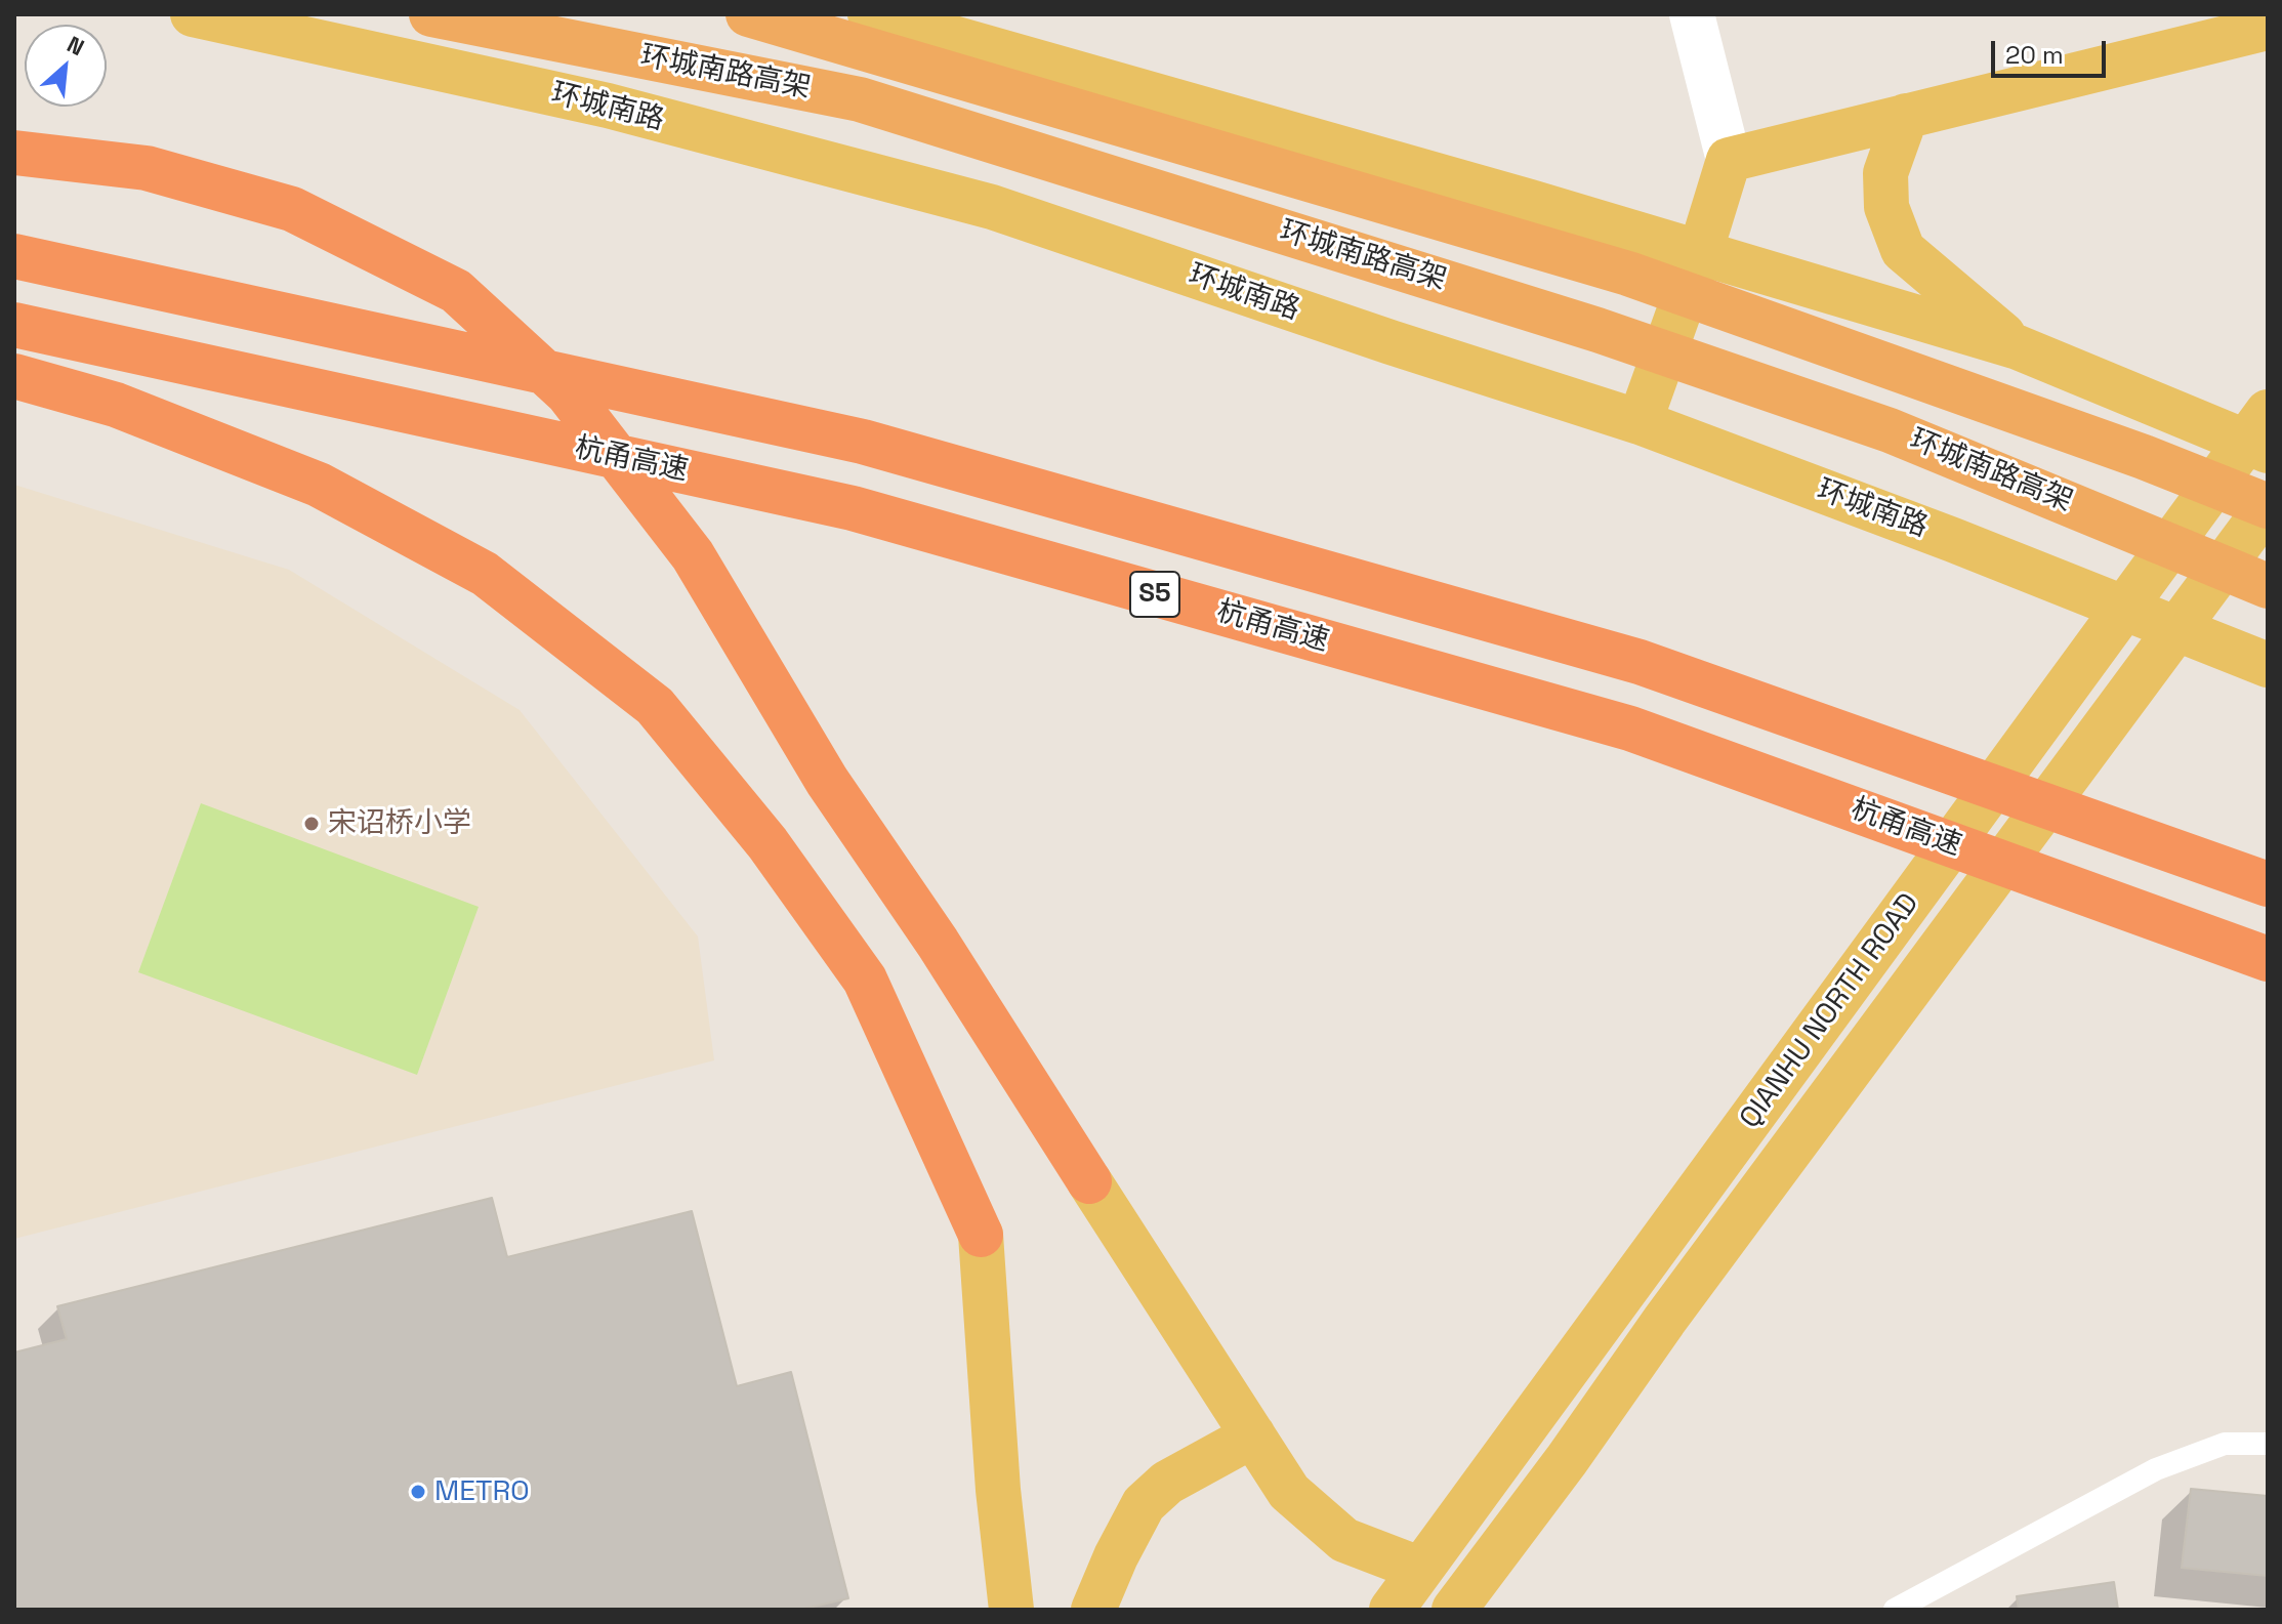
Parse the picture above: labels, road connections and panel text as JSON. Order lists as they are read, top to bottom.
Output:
{
  "streets": {
    "highway": ["环城南路高架", "杭甬高速", "S5"],
    "main road": ["环城南路", "QIANHU NORTH ROAD"]
  },
  "crossings": [
    ["环城南路高架", "QIANHU NORTH ROAD"]
  ],
  "places": ["宋诏桥小学", "METRO"],
  "scale_bar": "20 m",
  "north": "top right"
}
